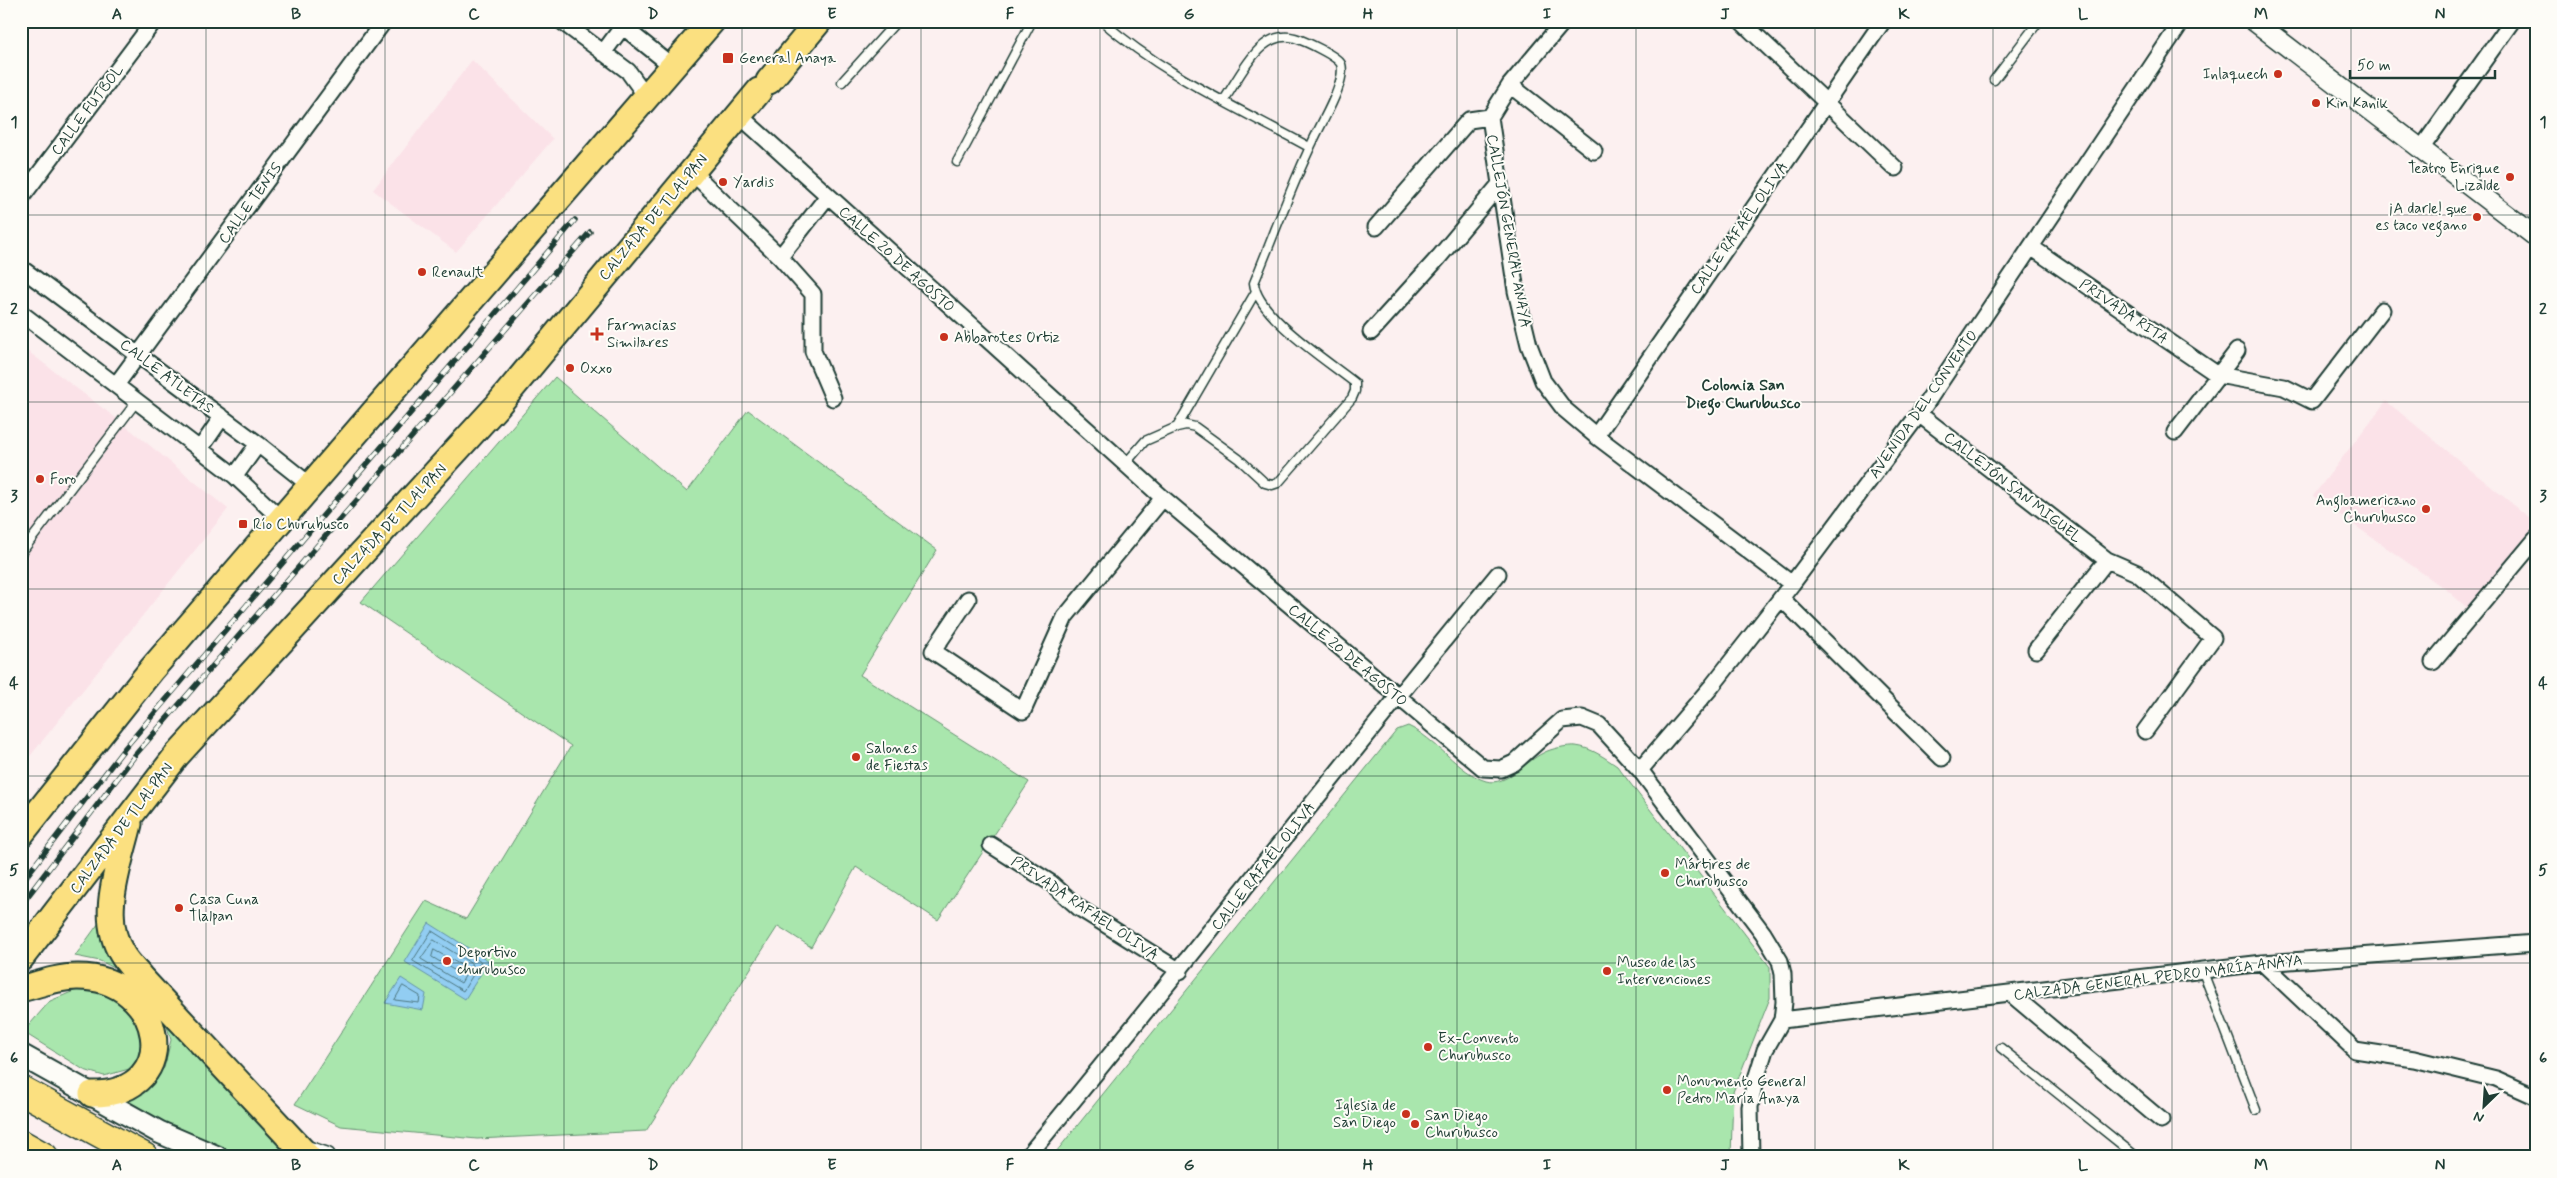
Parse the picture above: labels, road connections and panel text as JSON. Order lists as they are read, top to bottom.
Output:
{
  "streets": {
    "highway": ["CALZADA DE TLALPAN"],
    "street": [
      "CALLE FUTBOL",
      "CALLE TENIS",
      "CALLE RAFAÉL OLIVA",
      "CALLEJÓN GENERAL ANAYA",
      "CALLE 20 DE AGOSTO",
      "PRIVADA RITA",
      "CALLE ATLETAS",
      "AVENIDA DEL CONVENTO",
      "CALLEJÓN SAN MIGUEL",
      "PRIVADA RAFAEL OLIVA",
      "CALZADA GENERAL PEDRO MARÍA ANAYA"
    ]
  },
  "crossings": [
    ["CALLE TENIS", "CALLE ATLETAS"],
    ["CALZADA DE TLALPAN", "CALLE 20 DE AGOSTO"],
    ["CALLE RAFAÉL OLIVA", "CALLEJÓN GENERAL ANAYA"],
    ["CALLE RAFAÉL OLIVA", "CALLE 20 DE AGOSTO"],
    ["CALLE RAFAÉL OLIVA", "PRIVADA RAFAEL OLIVA"],
    ["CALLEJÓN GENERAL ANAYA", "AVENIDA DEL CONVENTO"],
    ["CALLE 20 DE AGOSTO", "AVENIDA DEL CONVENTO"],
    ["CALLE 20 DE AGOSTO", "CALZADA GENERAL PEDRO MARÍA ANAYA"],
    ["PRIVADA RITA", "AVENIDA DEL CONVENTO"],
    ["AVENIDA DEL CONVENTO", "CALLEJÓN SAN MIGUEL"]
  ],
  "districts": ["Colonia San Diego Churubusco"],
  "places": {
    "transit": ["General Anaya", "Río Churubusco"],
    "other": [
      "Inlaquech",
      "Kin Kanik",
      "Teatro Enrique Lizalde",
      "Yardis",
      "¡A darle! que es taco vegano",
      "Renault",
      "Abbarotes Ortiz",
      "Oxxo",
      "Foro",
      "Angloamericano Churubusco",
      "Salones de Fiestas",
      "Mártires de Churubusco",
      "Casa Cuna Tlalpan",
      "Deportivo churubusco",
      "Museo de las Intervenciones",
      "Ex-Convento Churubusco",
      "Monumento General Pedro María Anaya",
      "Iglesia de San Diego",
      "San Diego Churubusco"
    ],
    "health": ["Farmacias Similares"]
  },
  "scale_bar": "50 m",
  "north": "bottom left",
  "grid": {
    "columns": [
      "A",
      "B",
      "C",
      "D",
      "E",
      "F",
      "G",
      "H",
      "I",
      "J",
      "K",
      "L",
      "M",
      "N"
    ],
    "rows": [
      "1",
      "2",
      "3",
      "4",
      "5",
      "6"
    ]
  }
}
